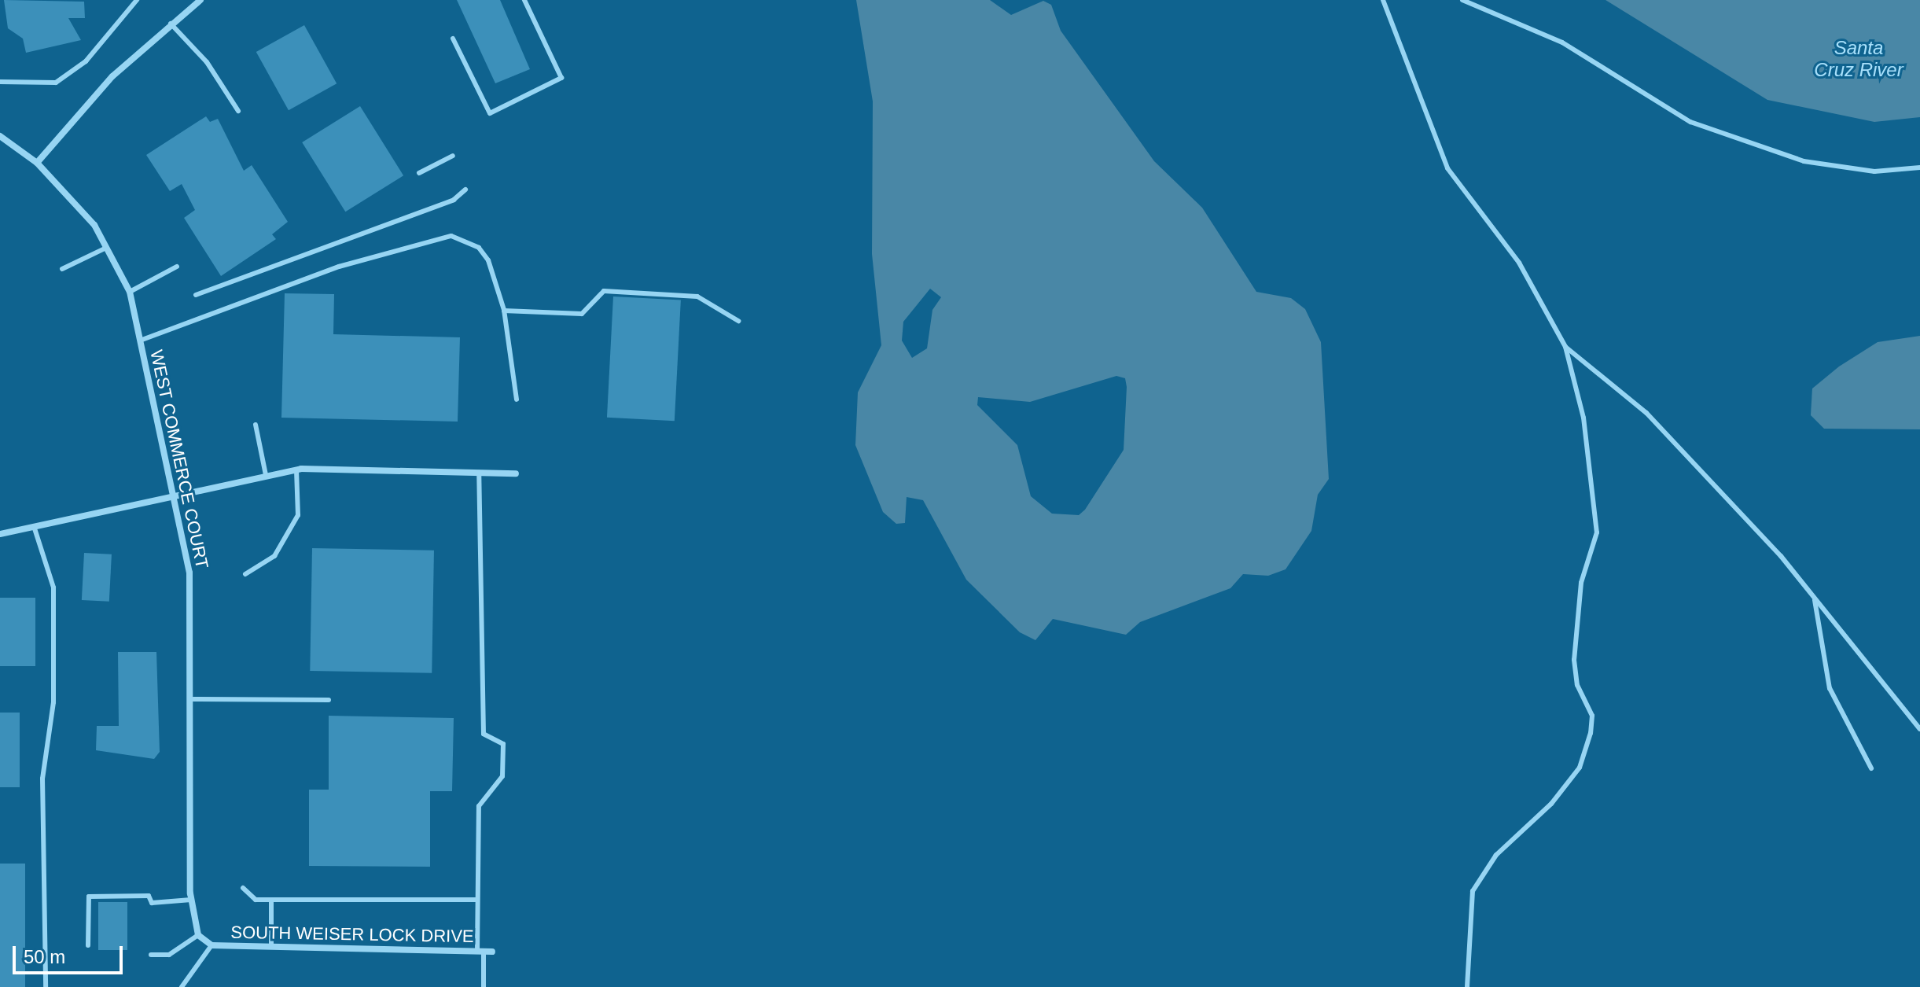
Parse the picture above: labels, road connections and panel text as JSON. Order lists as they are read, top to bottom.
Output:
{
  "streets": {
    "street": ["WEST COMMERCE COURT", "SOUTH WEISER LOCK DRIVE"]
  },
  "water": ["Santa Cruz River"],
  "scale_bar": "50 m"
}
